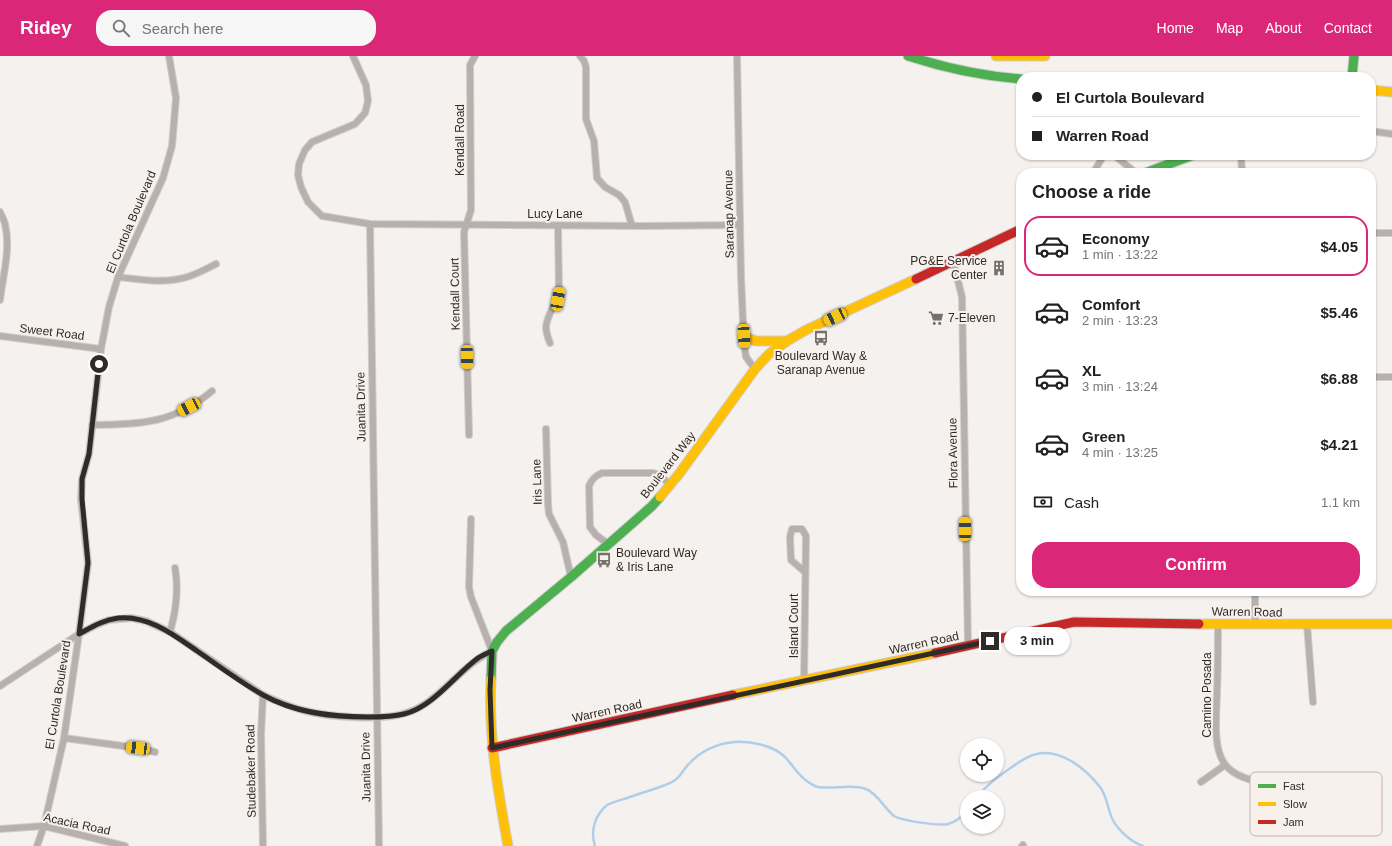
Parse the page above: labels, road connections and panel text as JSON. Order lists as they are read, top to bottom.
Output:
{
  "streets": {
    "main road": ["Boulevard Way", "Warren Road"],
    "street": [
      "Kendall Road",
      "Lucy Lane",
      "Saranap Avenue",
      "El Curtola Boulevard",
      "Kendall Court",
      "Sweet Road",
      "Juanita Drive",
      "Flora Avenue",
      "Iris Lane",
      "Island Court",
      "Camino Posada",
      "Studebaker Road",
      "Acacia Road"
    ]
  },
  "crossings": [
    ["Kendall Road", "Lucy Lane"],
    ["Kendall Road", "Kendall Court"],
    ["Lucy Lane", "Saranap Avenue"],
    ["Lucy Lane", "Kendall Court"],
    ["Lucy Lane", "Juanita Drive"],
    ["Saranap Avenue", "Boulevard Way"],
    ["El Curtola Boulevard", "Sweet Road"],
    ["El Curtola Boulevard", "Acacia Road"],
    ["Flora Avenue", "Boulevard Way"],
    ["Flora Avenue", "Warren Road"],
    ["Boulevard Way", "Iris Lane"],
    ["Warren Road", "Island Court"],
    ["Warren Road", "Camino Posada"]
  ],
  "places": {
    "building": ["PG&E Service Center"],
    "supermarket": ["7-Eleven"],
    "bus stop": ["Boulevard Way & Saranap Avenue", "Boulevard Way & Iris Lane"]
  },
  "legend": ["Fast", "Slow", "Jam"],
  "page": {
    "header": "Ridey",
    "search": "Search here",
    "nav": [
      "Home",
      "Map",
      "About",
      "Contact"
    ],
    "banner": ["El Curtola Boulevard", "Warren Road"],
    "heading": "Choose a ride",
    "list": [
      {
        "name": "Economy",
        "note": "1 min · 13:22",
        "value": "$4.05"
      },
      {
        "name": "Comfort",
        "note": "2 min · 13:23",
        "value": "$5.46"
      },
      {
        "name": "XL",
        "note": "3 min · 13:24",
        "value": "$6.88"
      },
      {
        "name": "Green",
        "note": "4 min · 13:25",
        "value": "$4.21"
      }
    ],
    "pay": ["Cash", "1.1 km"],
    "buttons": "Confirm",
    "bubble": "3 min"
  }
}
